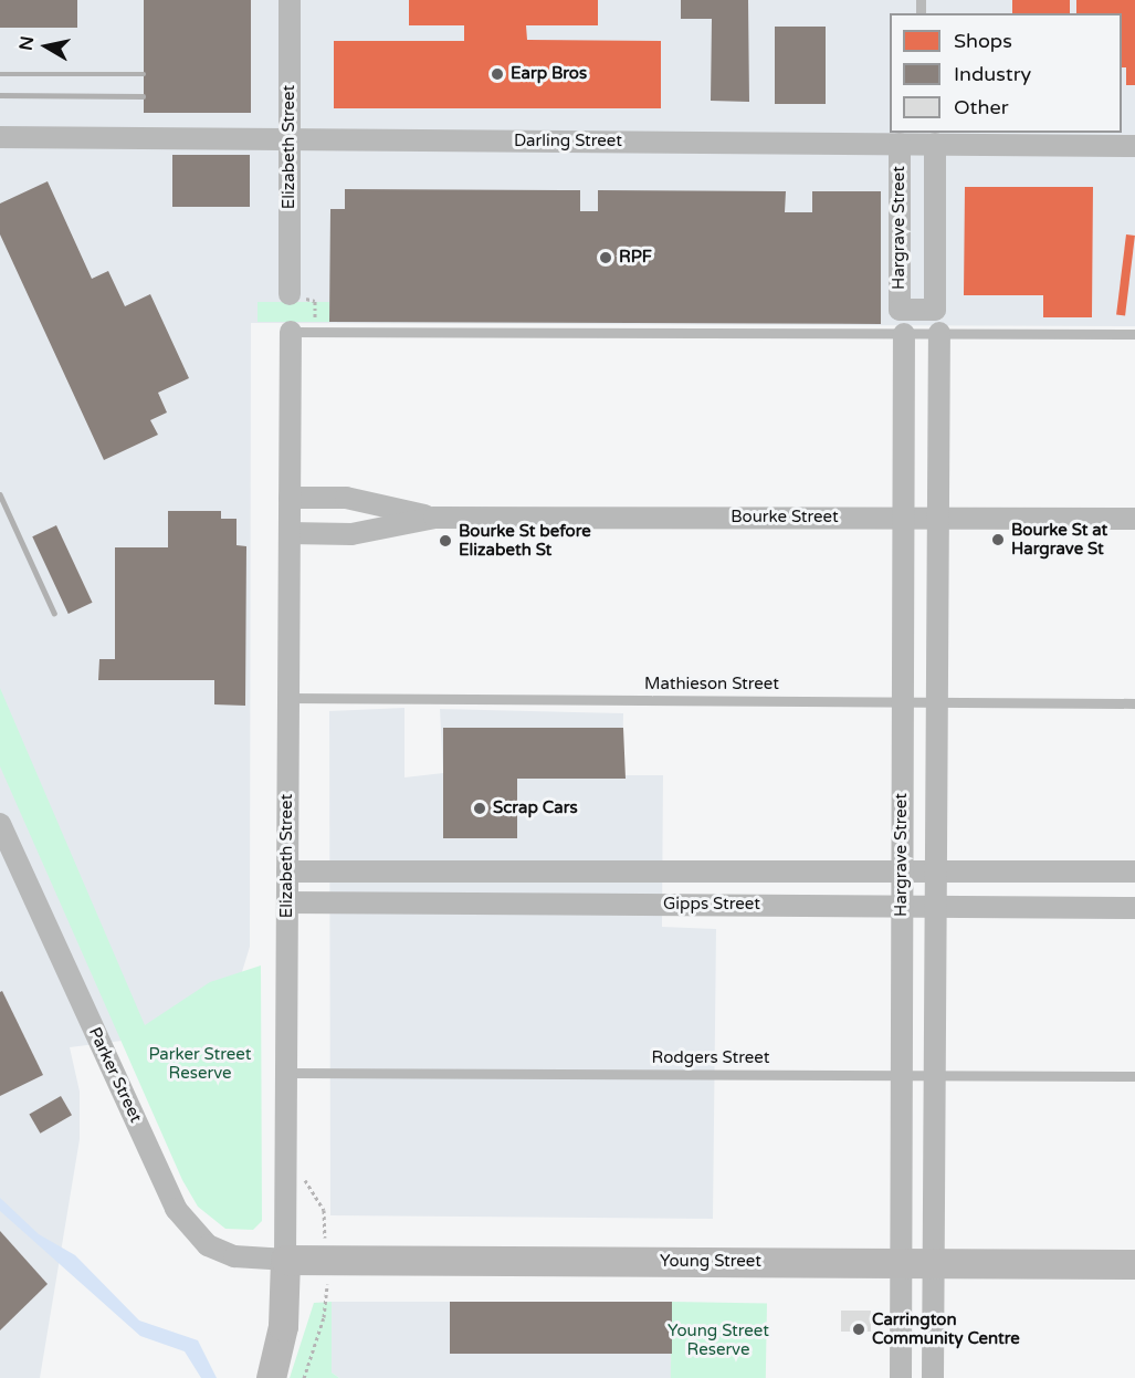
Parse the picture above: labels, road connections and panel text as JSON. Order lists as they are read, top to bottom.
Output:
{
  "streets": {
    "main road": ["Elizabeth Street", "Young Street"],
    "street": [
      "Darling Street",
      "Hargrave Street",
      "Bourke Street",
      "Gipps Street",
      "Parker Street"
    ],
    "lane": ["Mathieson Street", "Rodgers Street"]
  },
  "crossings": [
    ["Darling Street", "Elizabeth Street"],
    ["Darling Street", "Hargrave Street"],
    ["Elizabeth Street", "Bourke Street"],
    ["Elizabeth Street", "Mathieson Street"],
    ["Elizabeth Street", "Gipps Street"],
    ["Elizabeth Street", "Rodgers Street"],
    ["Elizabeth Street", "Parker Street"],
    ["Elizabeth Street", "Young Street"],
    ["Hargrave Street", "Bourke Street"],
    ["Hargrave Street", "Mathieson Street"],
    ["Hargrave Street", "Gipps Street"],
    ["Hargrave Street", "Rodgers Street"],
    ["Hargrave Street", "Young Street"],
    ["Parker Street", "Young Street"]
  ],
  "parks": ["Parker Street Reserve", "Young Street Reserve"],
  "places": [
    "Earp Bros",
    "RPF",
    "Bourke St at Hargrave St",
    "Bourke St before Elizabeth St",
    "Scrap Cars",
    "Carrington Community Centre"
  ],
  "legend": ["Shops", "Industry", "Other"],
  "north": "left"
}
